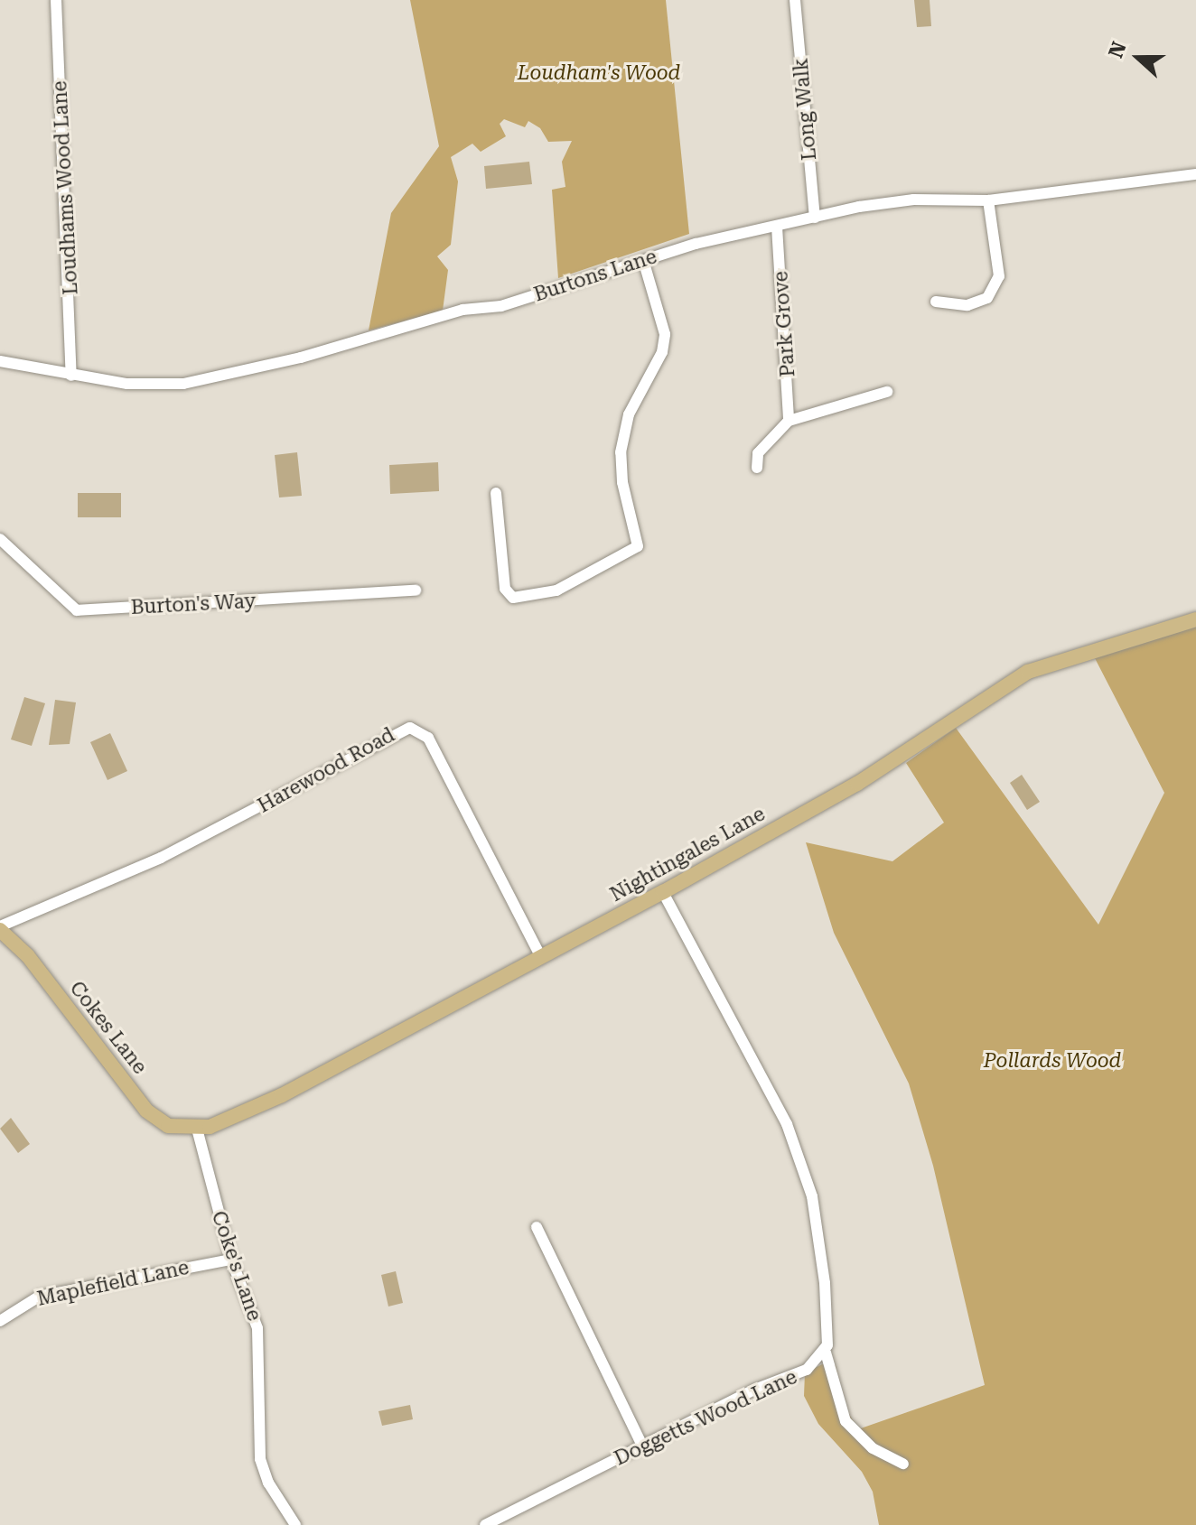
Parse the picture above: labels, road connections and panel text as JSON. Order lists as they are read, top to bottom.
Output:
{
  "streets": {
    "main road": ["Nightingales Lane", "Cokes Lane"],
    "street": [
      "Long Walk",
      "Loudhams Wood Lane",
      "Burtons Lane",
      "Park Grove",
      "Burton's Way",
      "Harewood Road",
      "Coke's Lane",
      "Maplefield Lane",
      "Doggetts Wood Lane"
    ]
  },
  "crossings": [
    ["Long Walk", "Burtons Lane"],
    ["Loudhams Wood Lane", "Burtons Lane"],
    ["Burtons Lane", "Park Grove"],
    ["Harewood Road", "Nightingales Lane"],
    ["Harewood Road", "Cokes Lane"],
    ["Nightingales Lane", "Cokes Lane"],
    ["Nightingales Lane", "Coke's Lane"],
    ["Cokes Lane", "Coke's Lane"],
    ["Coke's Lane", "Maplefield Lane"]
  ],
  "parks": ["Loudham's Wood", "Pollards Wood"],
  "north": "left"
}
